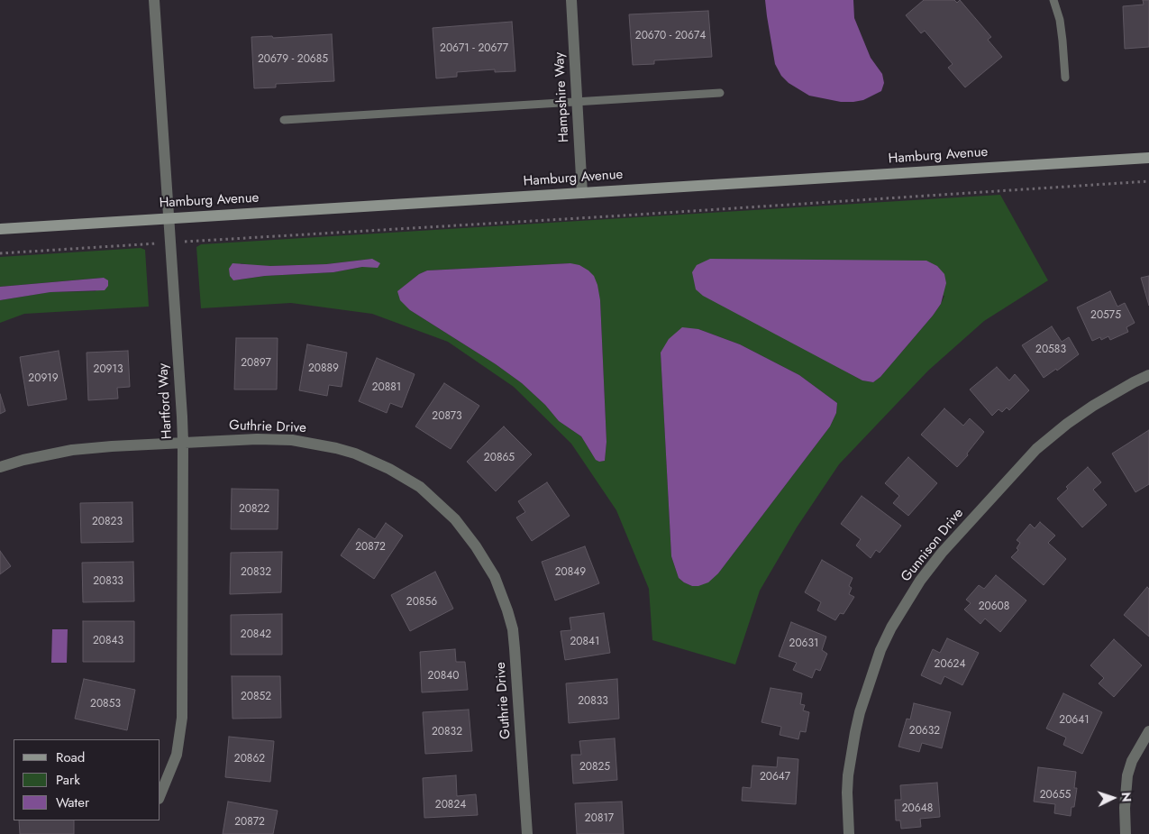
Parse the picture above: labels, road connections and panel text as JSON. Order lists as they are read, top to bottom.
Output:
{
  "streets": {
    "street": [
      "Hampshire Way",
      "Hamburg Avenue",
      "Hartford Way",
      "Guthrie Drive",
      "Gunnison Drive"
    ]
  },
  "crossings": [
    ["Hampshire Way", "Hamburg Avenue"],
    ["Hamburg Avenue", "Hartford Way"],
    ["Hartford Way", "Guthrie Drive"]
  ],
  "house_numbers": [
    "20670 - 20674",
    "20671 - 20677",
    "20679 - 20685",
    "20575",
    "20583",
    "20897",
    "20889",
    "20913",
    "20919",
    "20881",
    "20873",
    "20865",
    "20822",
    "20823",
    "20872",
    "20832",
    "20849",
    "20833",
    "20856",
    "20608",
    "20842",
    "20843",
    "20841",
    "20631",
    "20624",
    "20840",
    "20852",
    "20833",
    "20853",
    "20641",
    "20632",
    "20832",
    "20862",
    "20825",
    "20647",
    "20655",
    "20824",
    "20648",
    "20817",
    "20872"
  ],
  "legend": ["Road", "Park", "Water"],
  "north": "right"
}
